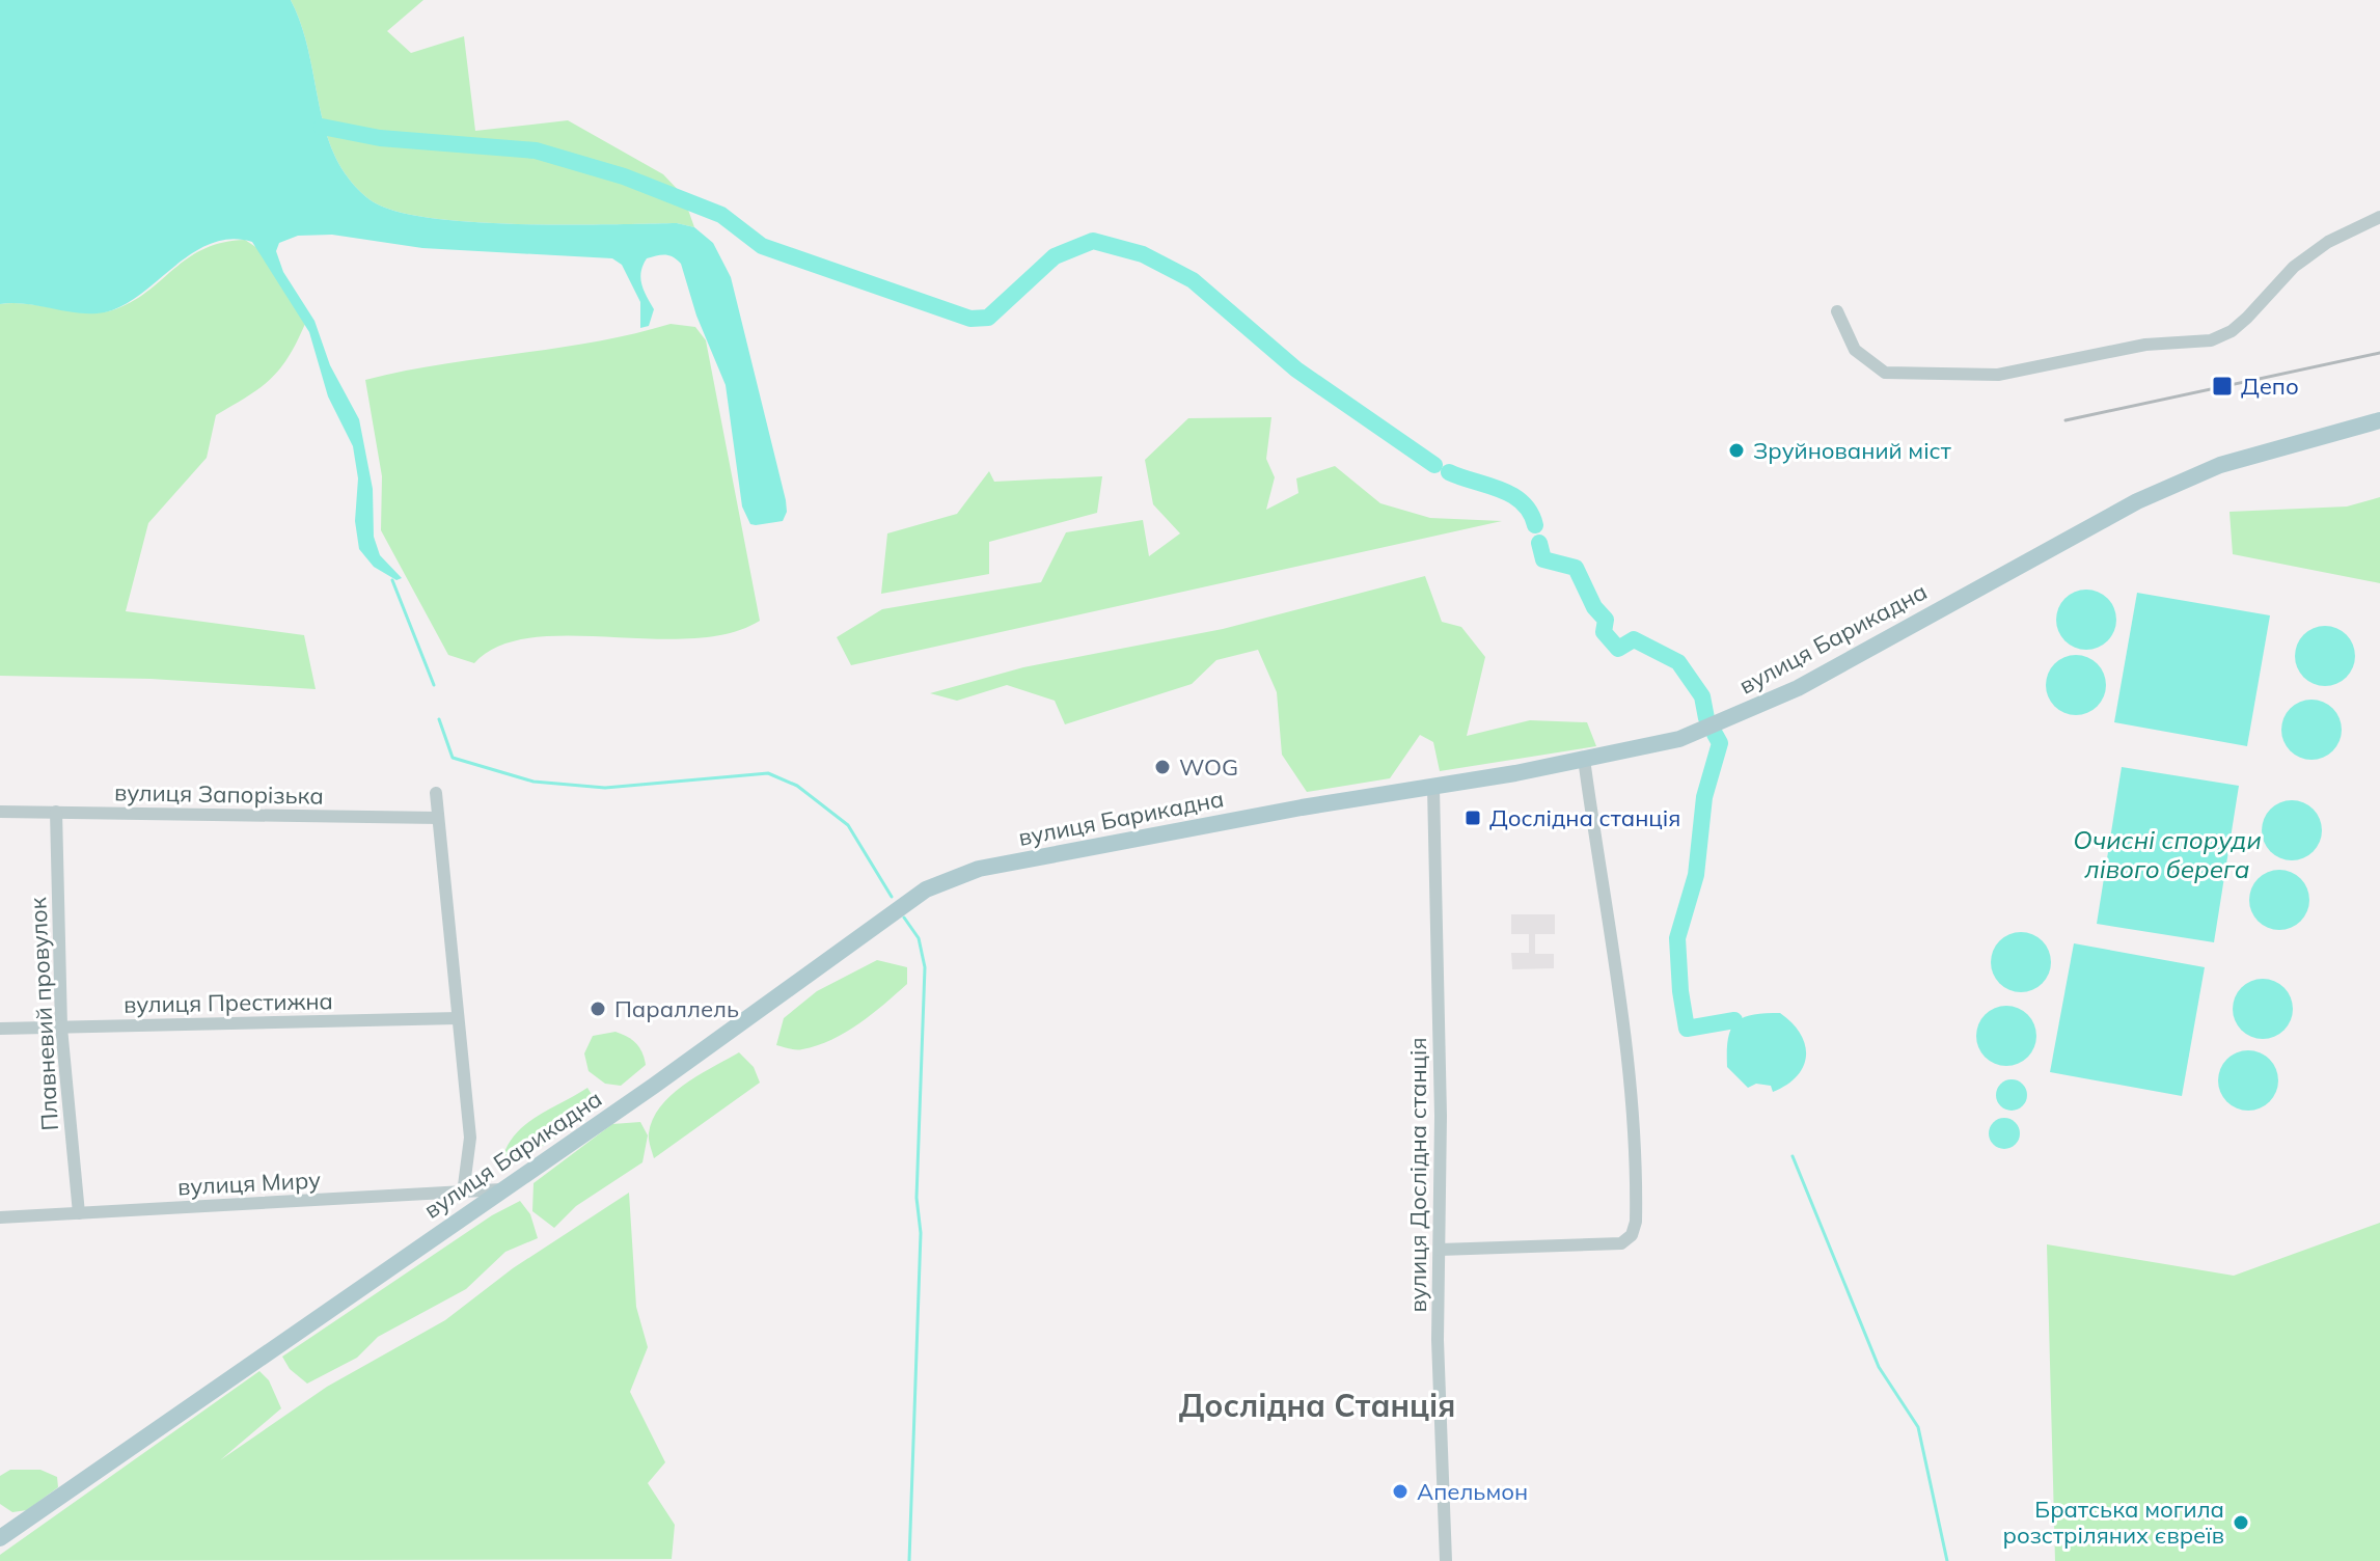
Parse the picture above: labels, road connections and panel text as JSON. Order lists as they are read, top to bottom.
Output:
{
  "streets": {
    "main road": ["вулиця Барикадна"],
    "street": [
      "вулиця Запорізька",
      "вулиця Престижна",
      "Плавневий провулок",
      "вулиця Дослідна станція",
      "вулиця Миру"
    ]
  },
  "crossings": [
    ["вулиця Барикадна", "вулиця Дослідна станція"],
    ["вулиця Барикадна", "вулиця Миру"],
    ["вулиця Запорізька", "Плавневий провулок"],
    ["вулиця Престижна", "Плавневий провулок"],
    ["Плавневий провулок", "вулиця Миру"]
  ],
  "districts": ["Дослідна Станція"],
  "water": ["Очисні споруди лівого берега"],
  "places": {
    "transit": ["Депо", "Дослідна станція"],
    "other": [
      "Зруйнований міст",
      "WOG",
      "Параллель",
      "Апельмон",
      "Братська могила розстріляних євреїв"
    ]
  }
}
